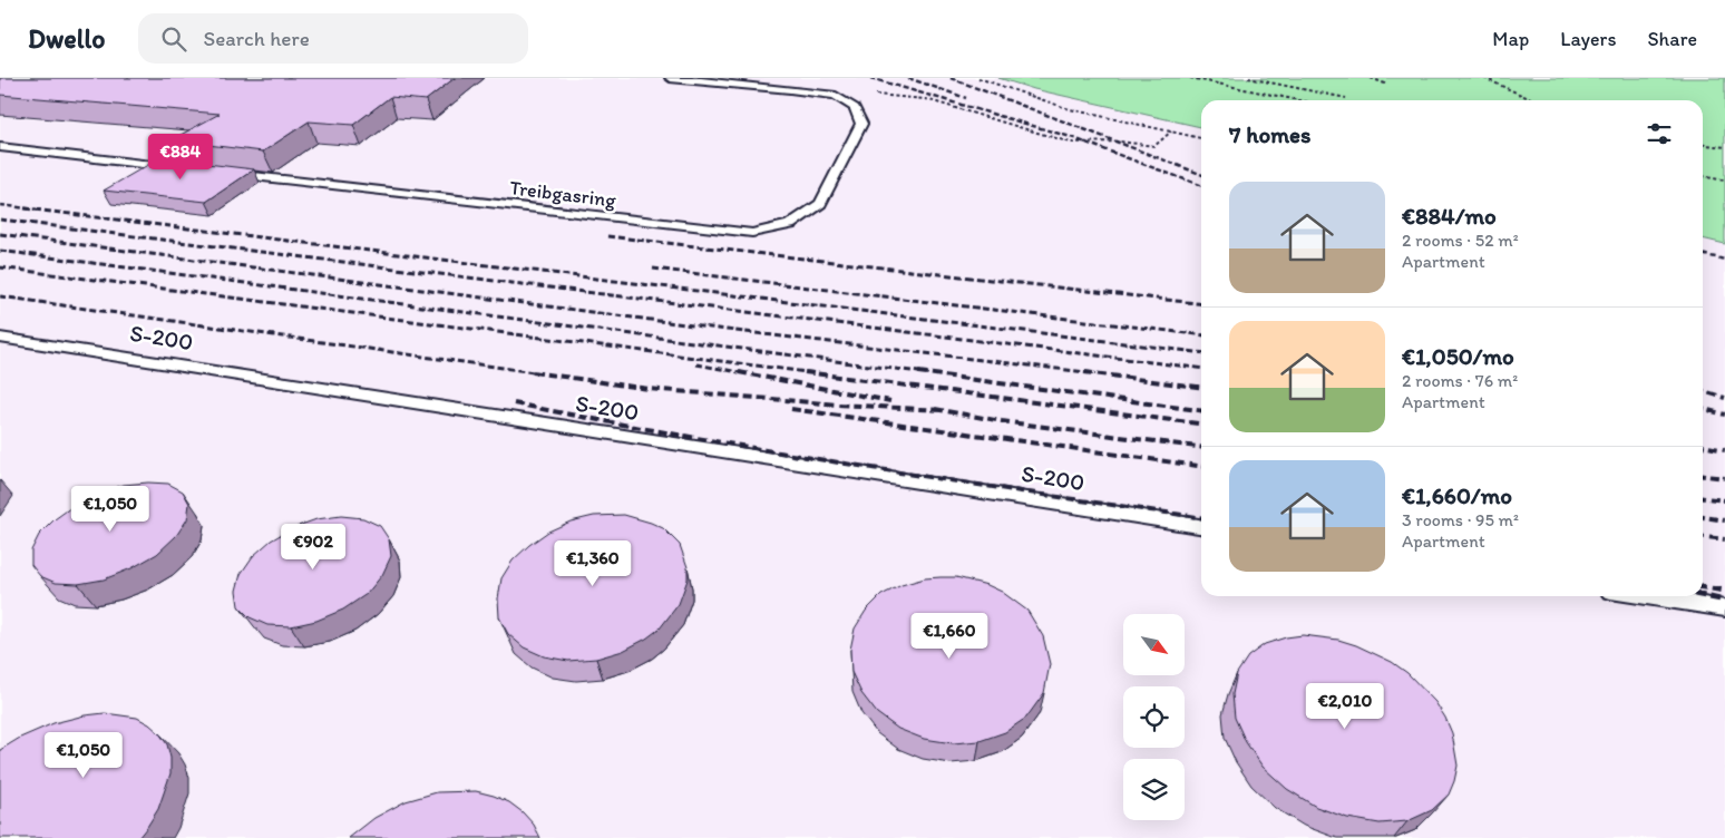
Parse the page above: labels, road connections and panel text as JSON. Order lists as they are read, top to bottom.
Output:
{
  "streets": {
    "lane": ["Treibgasring", "S-200"]
  },
  "north": "bottom right",
  "page": {
    "header": "Dwello",
    "search": "Search here",
    "nav": ["Map", "Layers", "Share"],
    "heading": "7 homes",
    "price": [
      "€884",
      "€1,050",
      "€902",
      "€1,360",
      "€1,660",
      "€2,010",
      "€1,050"
    ],
    "list": [
      {
        "name": "€884/mo",
        "note": "2 rooms · 52 m² · Apartment"
      },
      {
        "name": "€1,050/mo",
        "note": "2 rooms · 76 m² · Apartment"
      },
      {
        "name": "€1,660/mo",
        "note": "3 rooms · 95 m² · Apartment"
      }
    ]
  }
}
